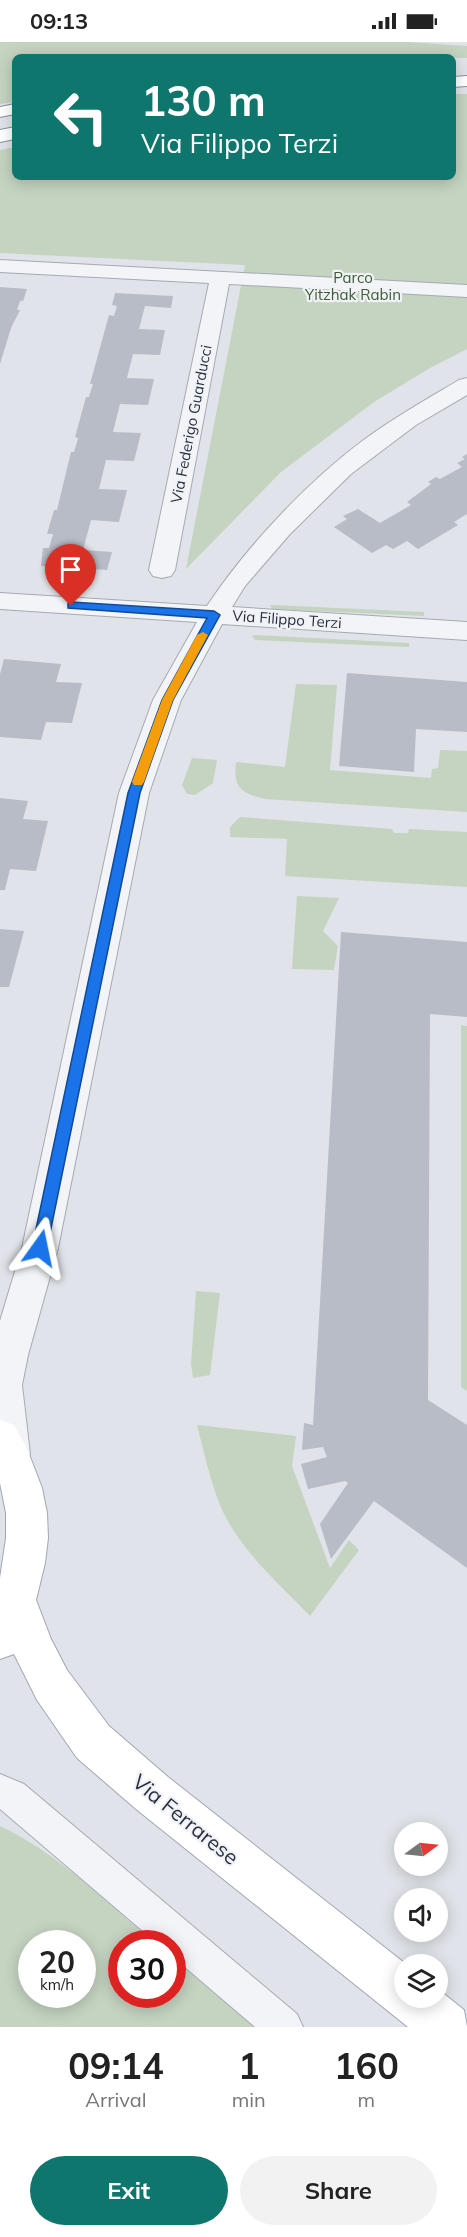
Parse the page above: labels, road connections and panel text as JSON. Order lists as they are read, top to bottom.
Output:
{
  "streets": {
    "main road": ["Via Ferrarese"],
    "street": ["Via Federigo Guarducci", "Via Filippo Terzi"]
  },
  "parks": ["Parco Yitzhak Rabin"],
  "north": "right",
  "page": {
    "status": "09:13",
    "turn": ["130 m", "Via Filippo Terzi"],
    "speed": "20 km/h",
    "limit": "30",
    "eta": [
      "09:14",
      "Arrival",
      "1",
      "min",
      "160",
      "m"
    ],
    "buttons": ["Exit", "Share"]
  }
}
